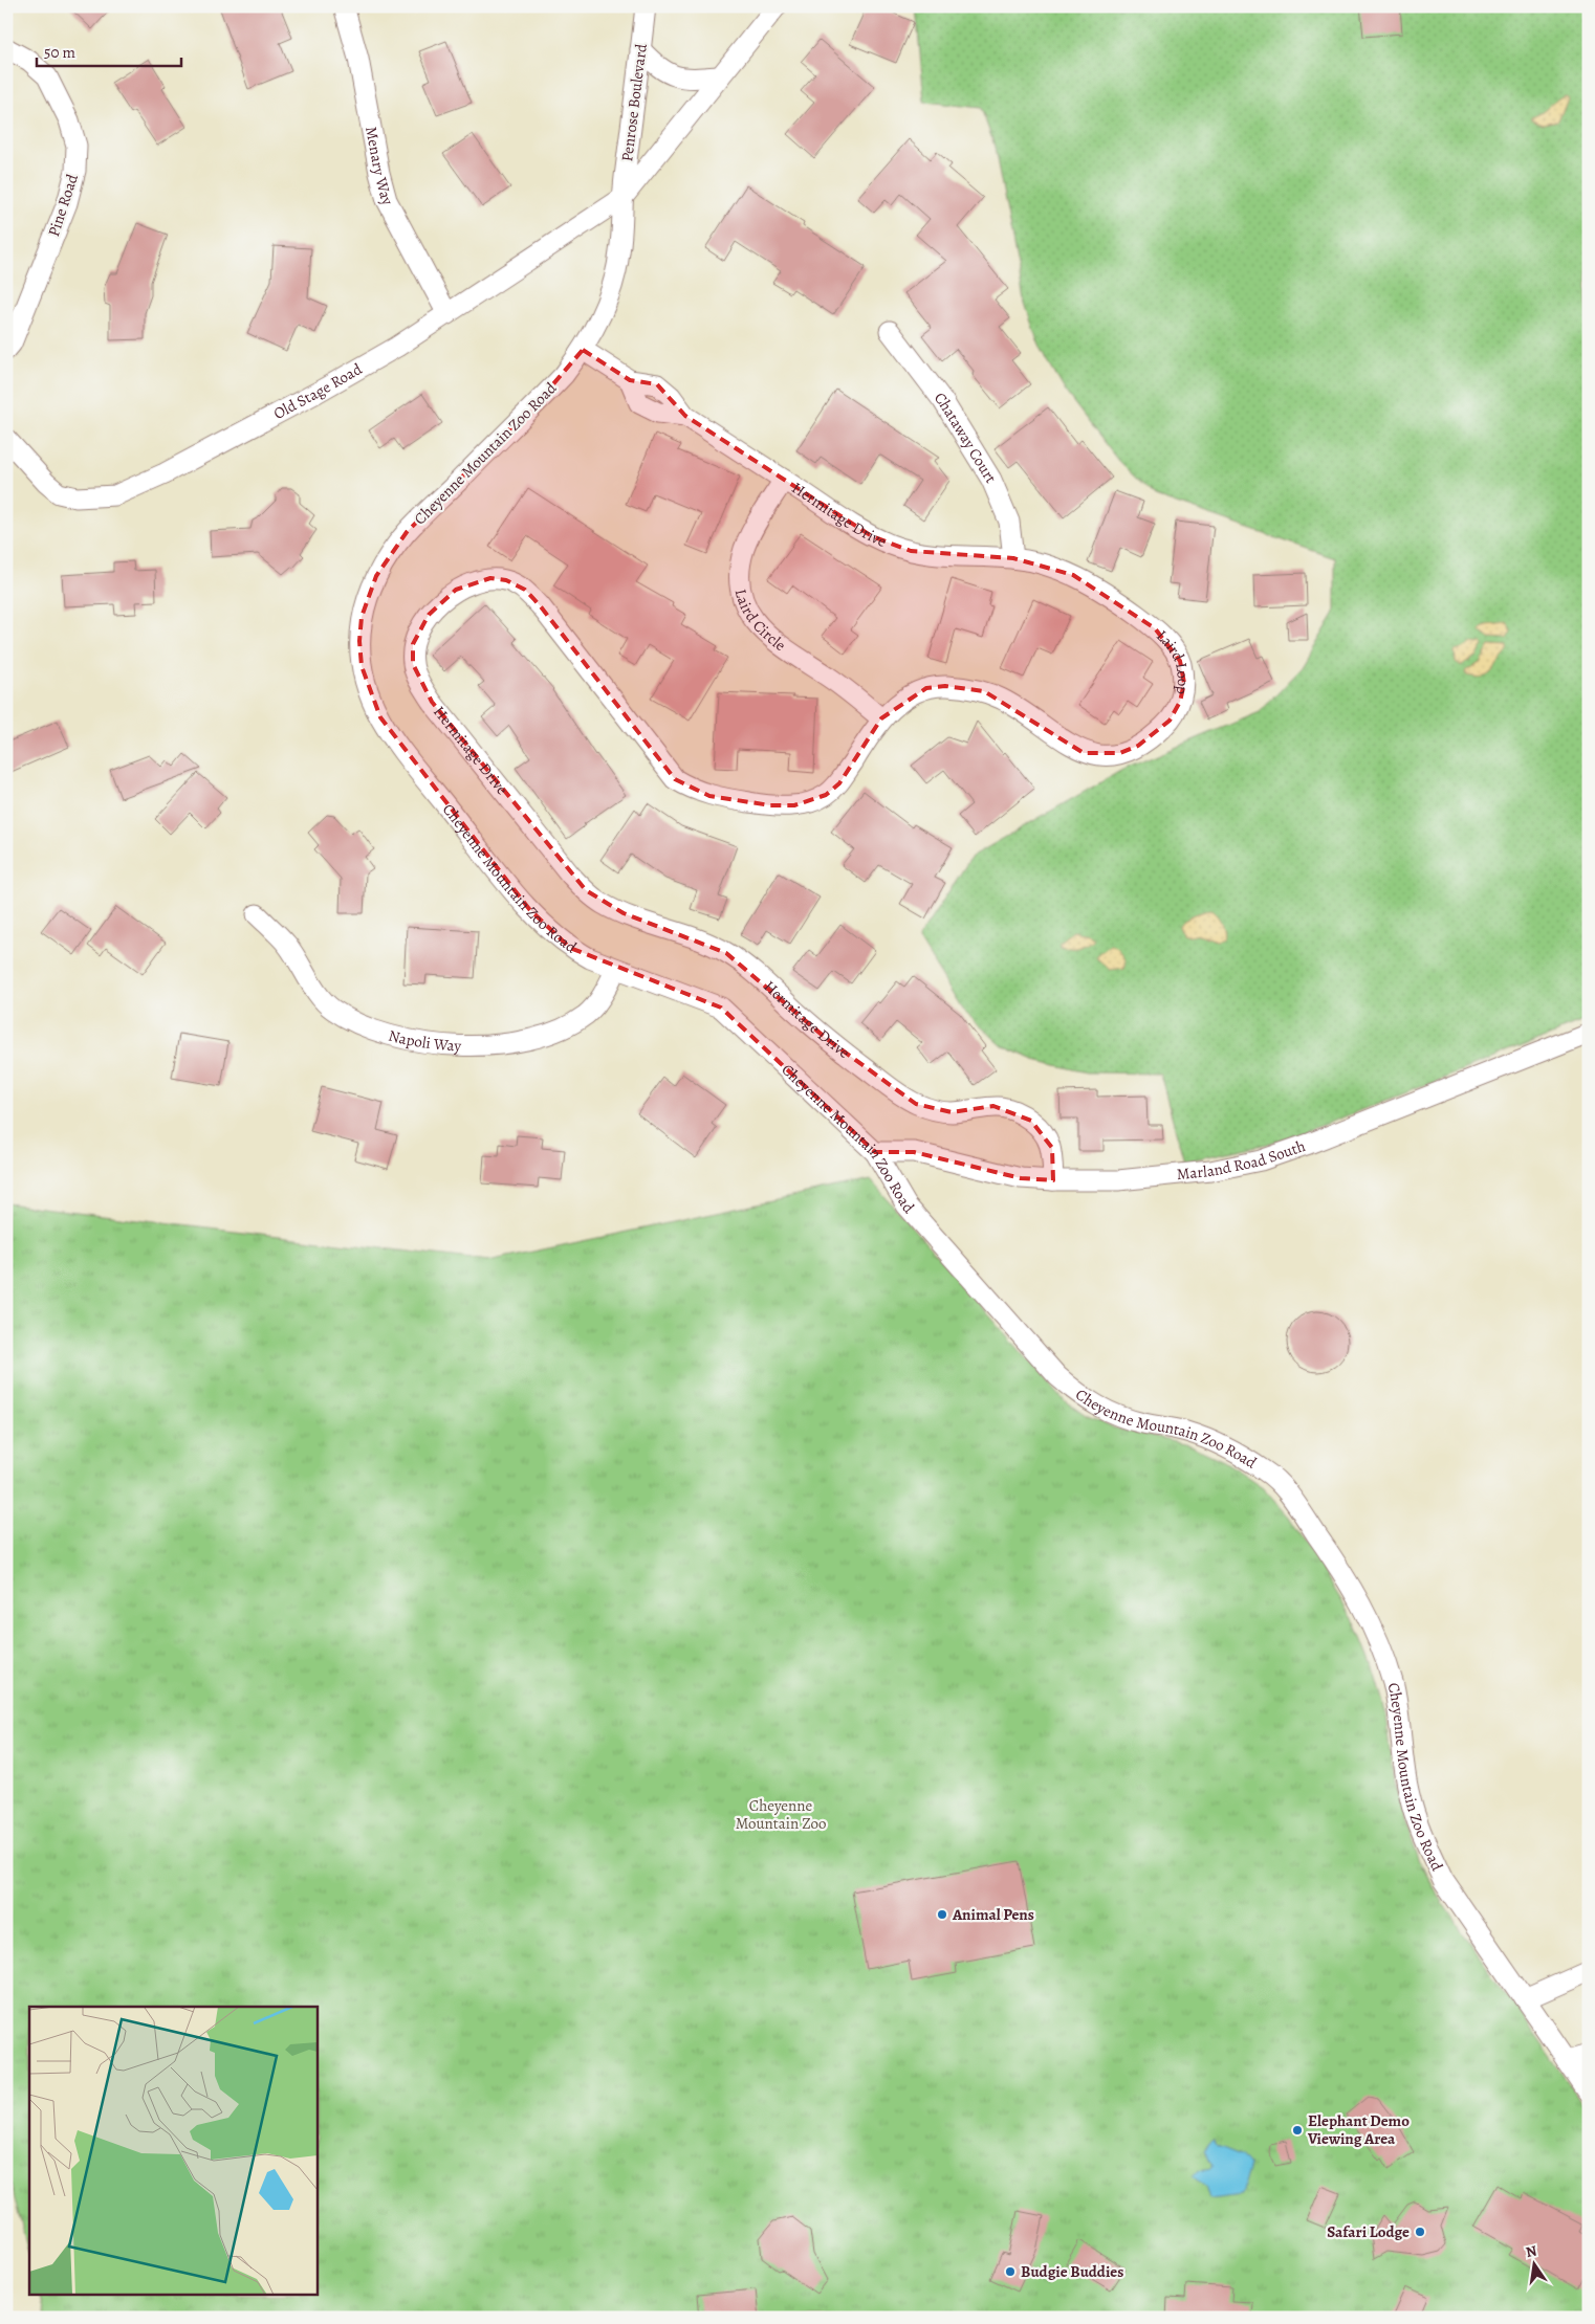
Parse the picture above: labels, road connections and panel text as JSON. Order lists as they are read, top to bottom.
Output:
{
  "streets": {
    "street": [
      "Penrose Boulevard",
      "Menary Way",
      "Pine Road",
      "Old Stage Road",
      "Chataway Court",
      "Cheyenne Mountain Zoo Road",
      "Hermitage Drive",
      "Laird Circle",
      "Laird Loop",
      "Napoli Way",
      "Marland Road South"
    ]
  },
  "crossings": [
    ["Penrose Boulevard", "Old Stage Road"],
    ["Penrose Boulevard", "Cheyenne Mountain Zoo Road"],
    ["Menary Way", "Old Stage Road"],
    ["Old Stage Road", "Cheyenne Mountain Zoo Road"],
    ["Chataway Court", "Hermitage Drive"],
    ["Chataway Court", "Laird Loop"],
    ["Cheyenne Mountain Zoo Road", "Hermitage Drive"],
    ["Cheyenne Mountain Zoo Road", "Napoli Way"],
    ["Cheyenne Mountain Zoo Road", "Marland Road South"],
    ["Hermitage Drive", "Laird Circle"],
    ["Hermitage Drive", "Laird Loop"],
    ["Hermitage Drive", "Marland Road South"],
    ["Laird Circle", "Laird Loop"]
  ],
  "parks": ["Cheyenne Mountain Zoo"],
  "places": [
    "Animal Pens",
    "Elephant Demo Viewing Area",
    "Safari Lodge",
    "Budgie Buddies"
  ],
  "scale_bar": "50 m",
  "north": "top"
}
